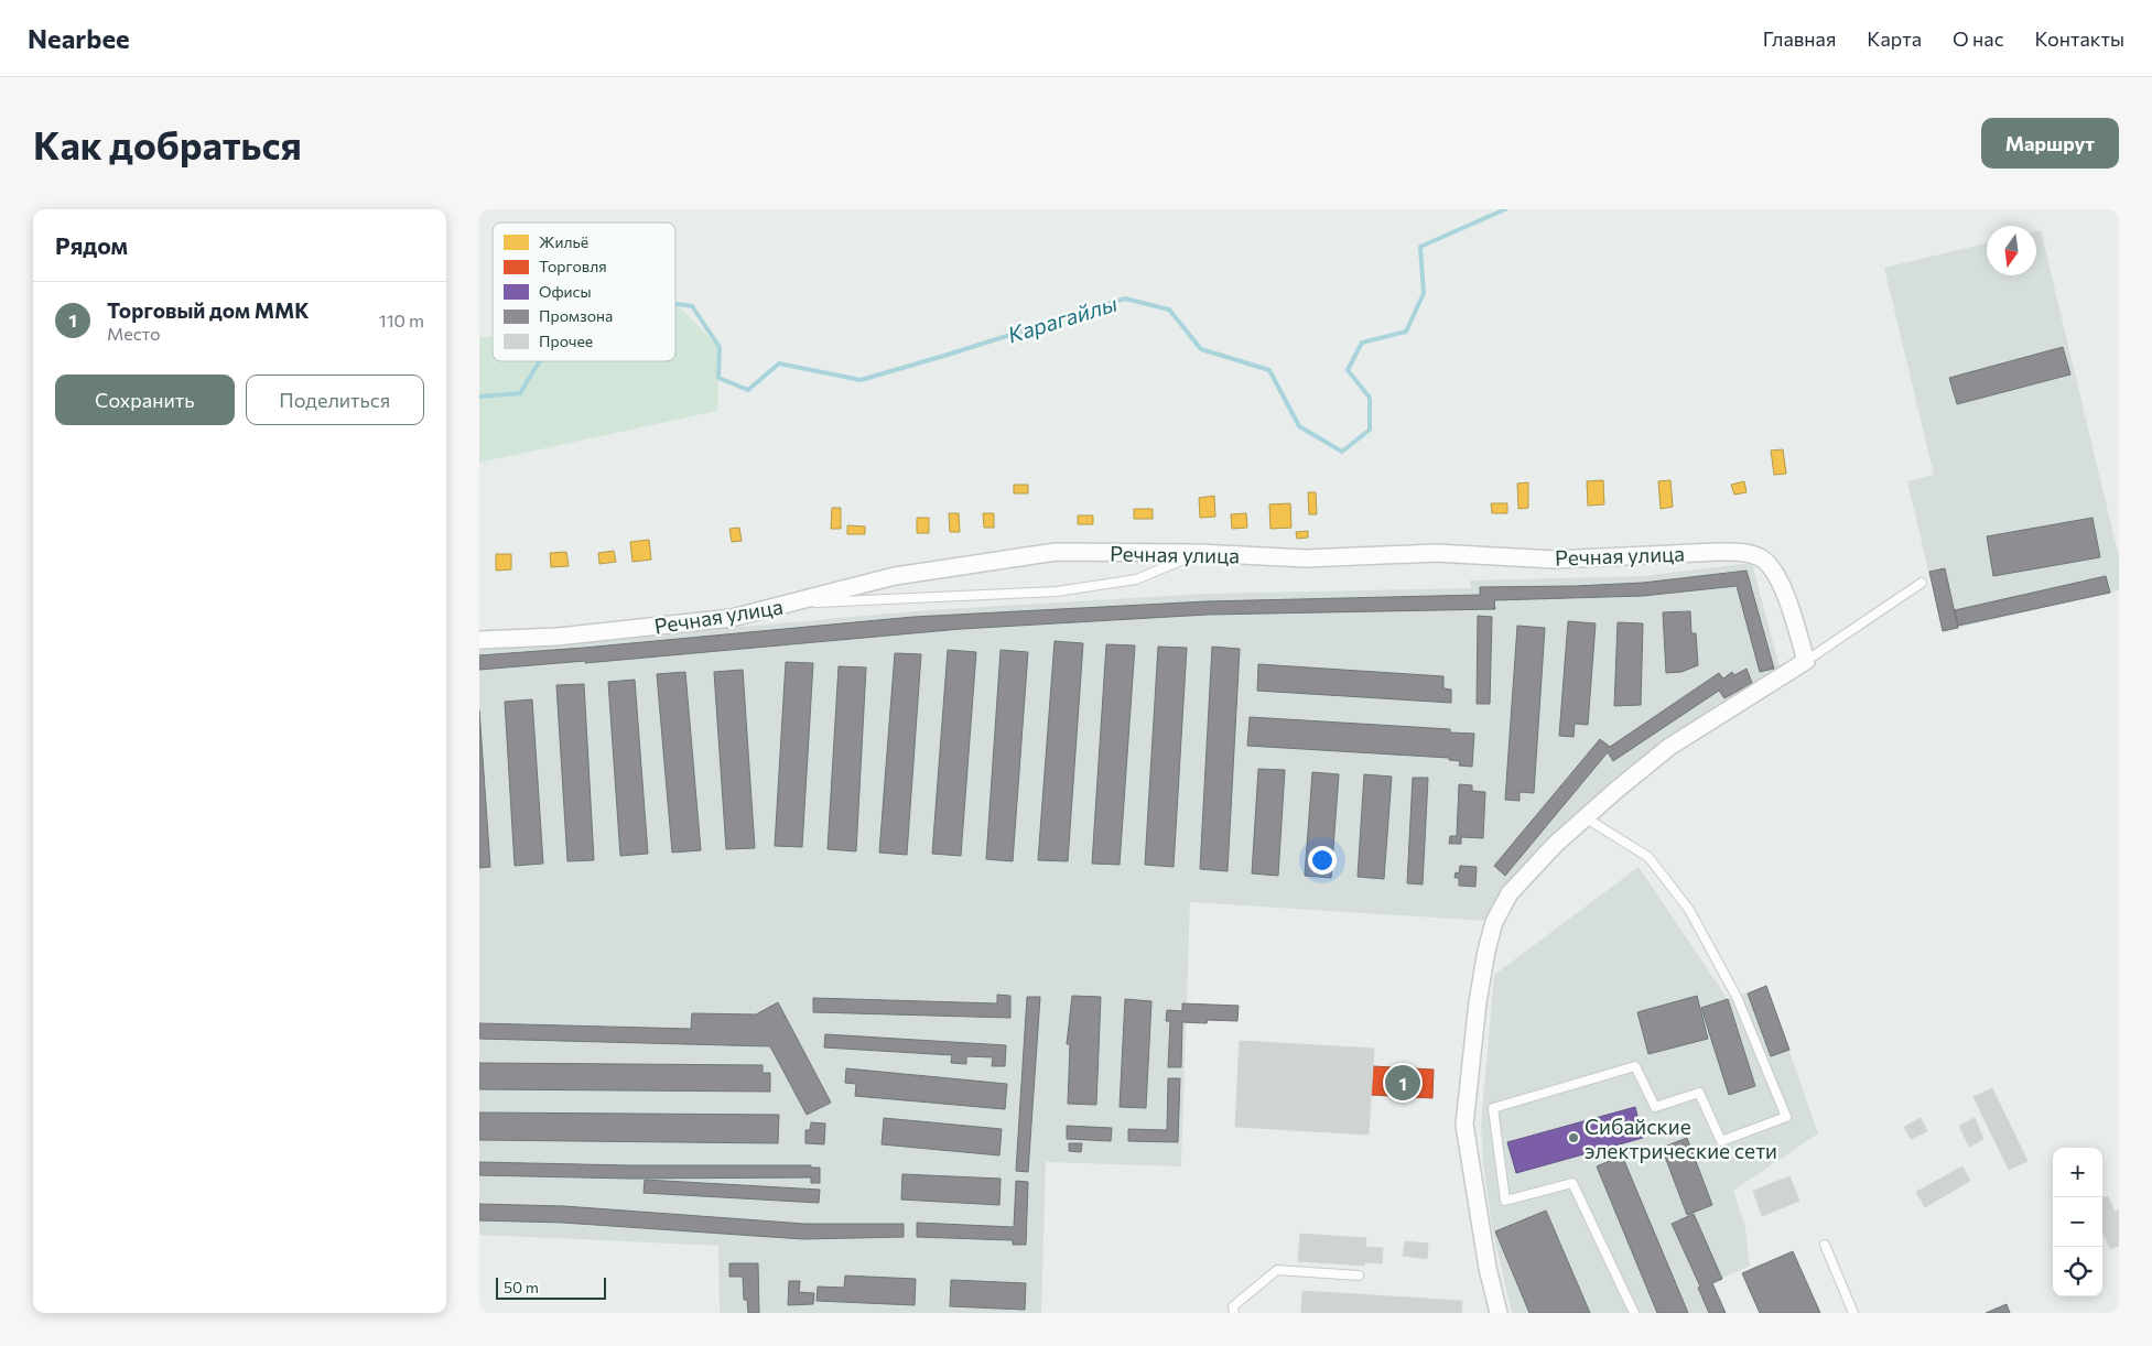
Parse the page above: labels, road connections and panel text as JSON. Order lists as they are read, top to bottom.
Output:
{
  "streets": {
    "street": ["Речная улица"]
  },
  "water": ["Карагайлы"],
  "places": ["Сибайские электрические сети"],
  "legend": [
    "Жильё",
    "Торговля",
    "Офисы",
    "Промзона",
    "Прочее"
  ],
  "scale_bar": "50 m",
  "north": "bottom",
  "page": {
    "header": "Nearbee",
    "nav": [
      "Главная",
      "Карта",
      "О нас",
      "Контакты"
    ],
    "buttons": [
      "Маршрут",
      ["Сохранить", "Поделиться"]
    ],
    "title": "Как добраться",
    "heading": "Рядом",
    "list": [
      {
        "mark": "1",
        "name": "Торговый дом ММК",
        "note": "Место",
        "value": "110 m"
      }
    ],
    "pins": "1",
    "map_buttons": ["+", "−"],
    "scale": "50 m"
  }
}
